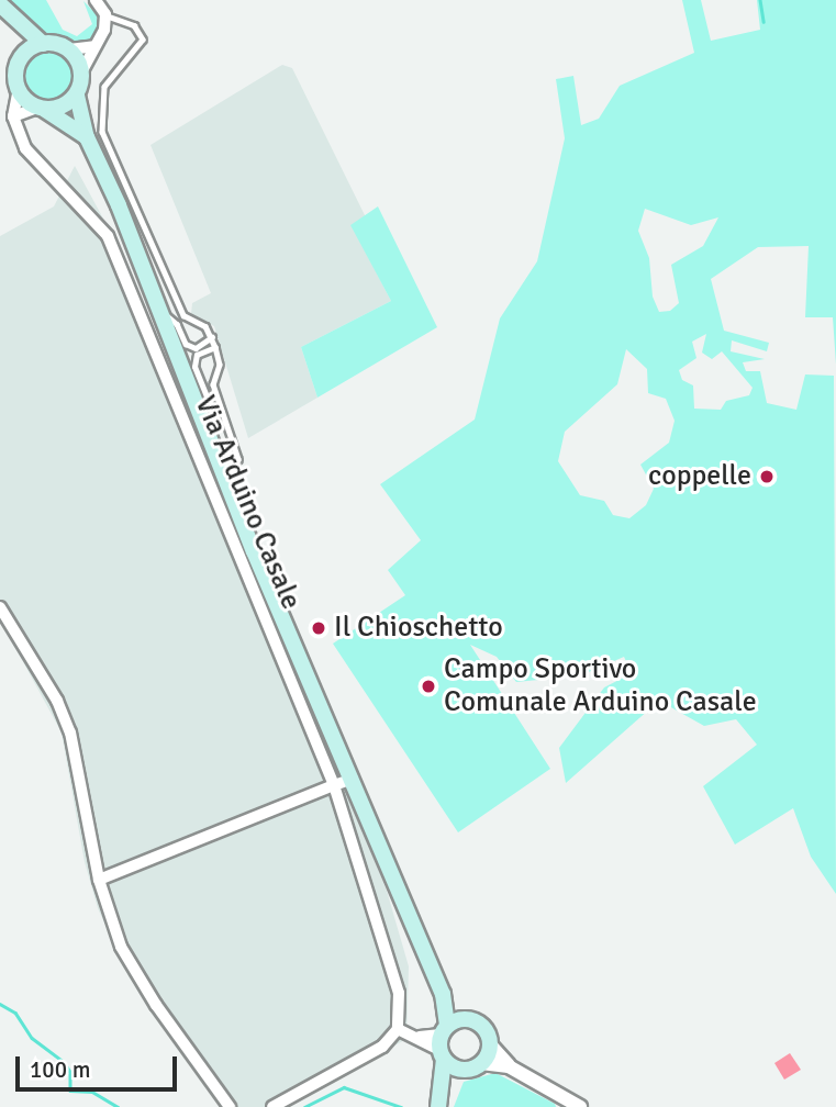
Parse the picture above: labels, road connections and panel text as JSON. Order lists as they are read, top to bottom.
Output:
{
  "streets": {
    "main road": ["Via Arduino Casale"]
  },
  "places": ["coppelle", "Il Chioschetto", "Campo Sportivo Comunale Arduino Casale"],
  "scale_bar": "100 m"
}
